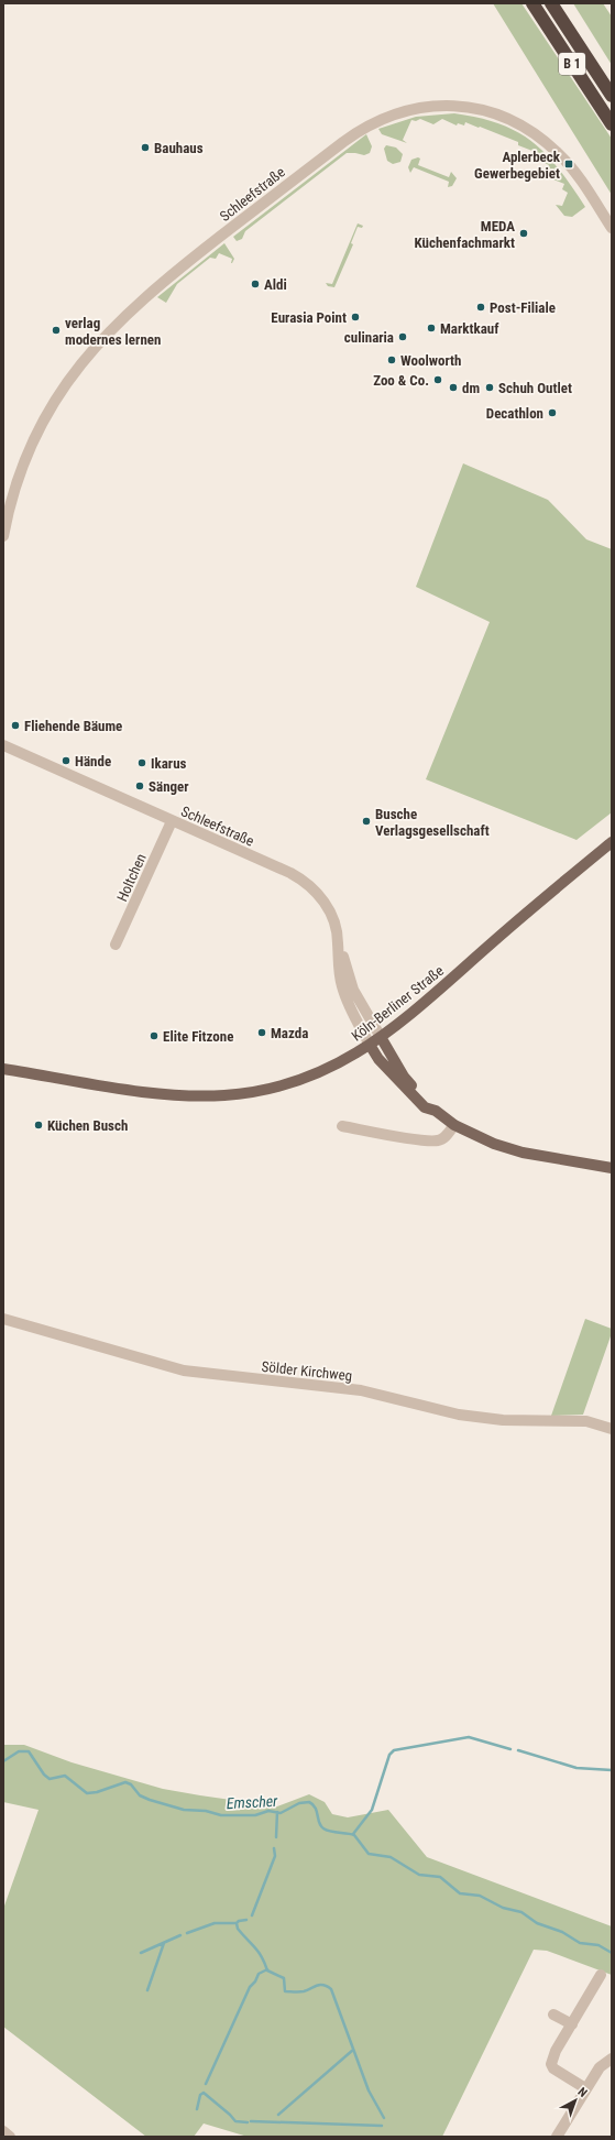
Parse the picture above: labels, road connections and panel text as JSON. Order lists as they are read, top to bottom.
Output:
{
  "streets": {
    "highway": ["B 1"],
    "main road": ["Köln-Berliner Straße"],
    "street": ["Schleefstraße", "Holtchen", "Sölder Kirchweg"]
  },
  "crossings": [
    ["Schleefstraße", "Holtchen"],
    ["Schleefstraße", "Köln-Berliner Straße"]
  ],
  "water": ["Emscher"],
  "places": {
    "other": [
      "Bauhaus",
      "MEDA Küchenfachmarkt",
      "Aldi",
      "Post-Filiale",
      "Eurasia Point",
      "Marktkauf",
      "verlag modernes lernen",
      "culinaria",
      "Woolworth",
      "Zoo & Co.",
      "dm",
      "Schuh Outlet",
      "Decathlon",
      "Fliehende Bäume",
      "Hände",
      "Ikarus",
      "Sänger",
      "Busche Verlagsgesellschaft",
      "Mazda",
      "Elite Fitzone",
      "Küchen Busch"
    ],
    "transit": ["Aplerbeck Gewerbegebiet"]
  },
  "north": "top right"
}
